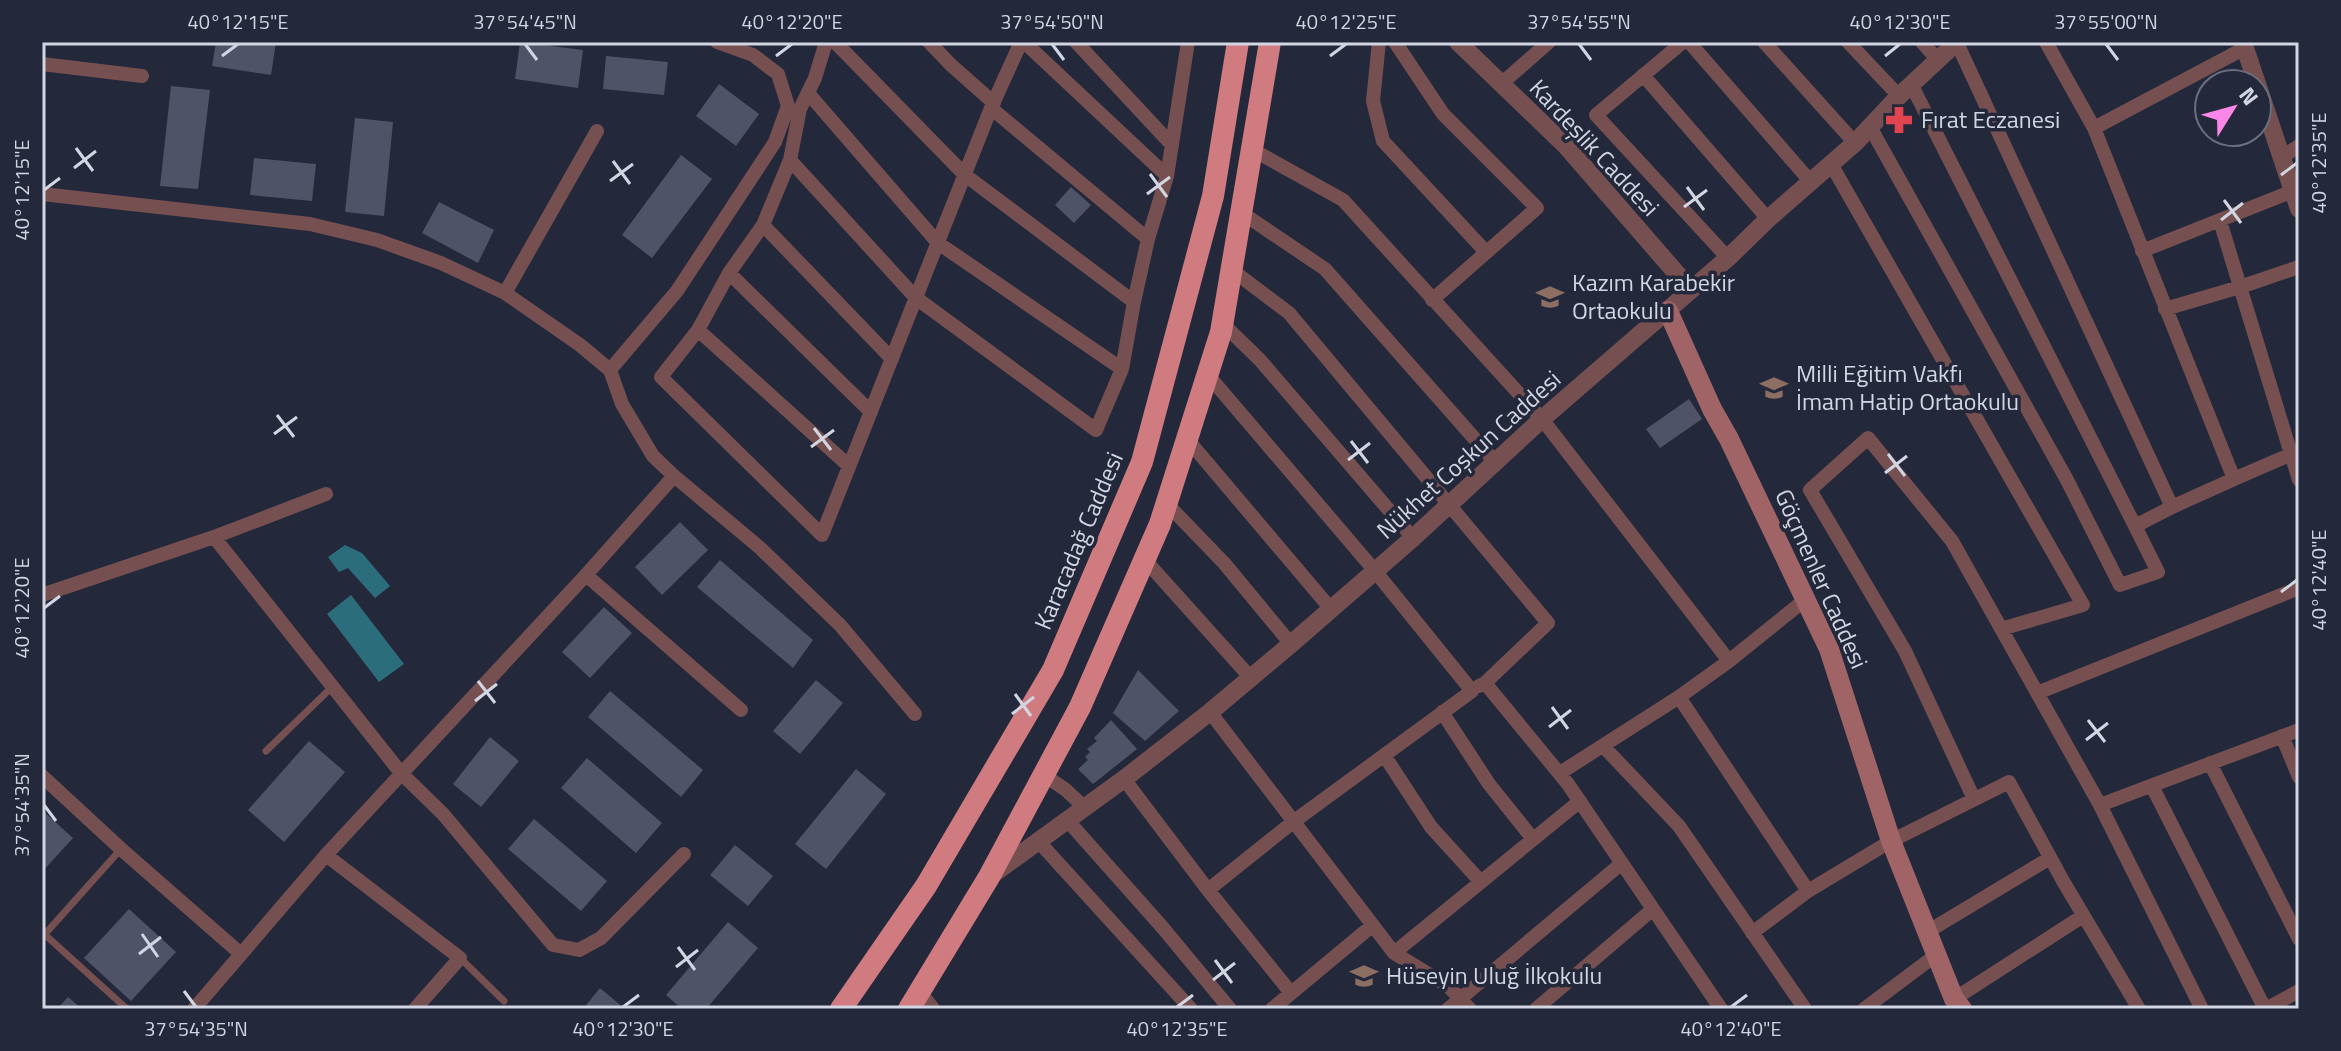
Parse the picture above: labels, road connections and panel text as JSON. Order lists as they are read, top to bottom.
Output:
{
  "streets": {
    "highway": ["Karacadağ Caddesi"],
    "main road": ["Göçmenler Caddesi"],
    "street": ["Kardeşlik Caddesi", "Nükhet Coşkun Caddesi"]
  },
  "crossings": [
    ["Kardeşlik Caddesi", "Nükhet Coşkun Caddesi"],
    ["Nükhet Coşkun Caddesi", "Göçmenler Caddesi"]
  ],
  "places": {
    "pharmacy": ["Fırat Eczanesi"],
    "school or university": ["Kazım Karabekir Ortaokulu", "Milli Eğitim Vakfı İmam Hatip Ortaokulu", "Hüseyin Uluğ İlkokulu"]
  },
  "north": "top right",
  "coordinates": [
    "40°12'15\"E",
    "37°54'45\"N",
    "40°12'20\"E",
    "37°54'50\"N",
    "40°12'25\"E",
    "37°54'55\"N",
    "40°12'30\"E",
    "37°55'00\"N",
    "40°12'35\"E",
    "40°12'40\"E",
    "37°54'35\"N"
  ]
}
